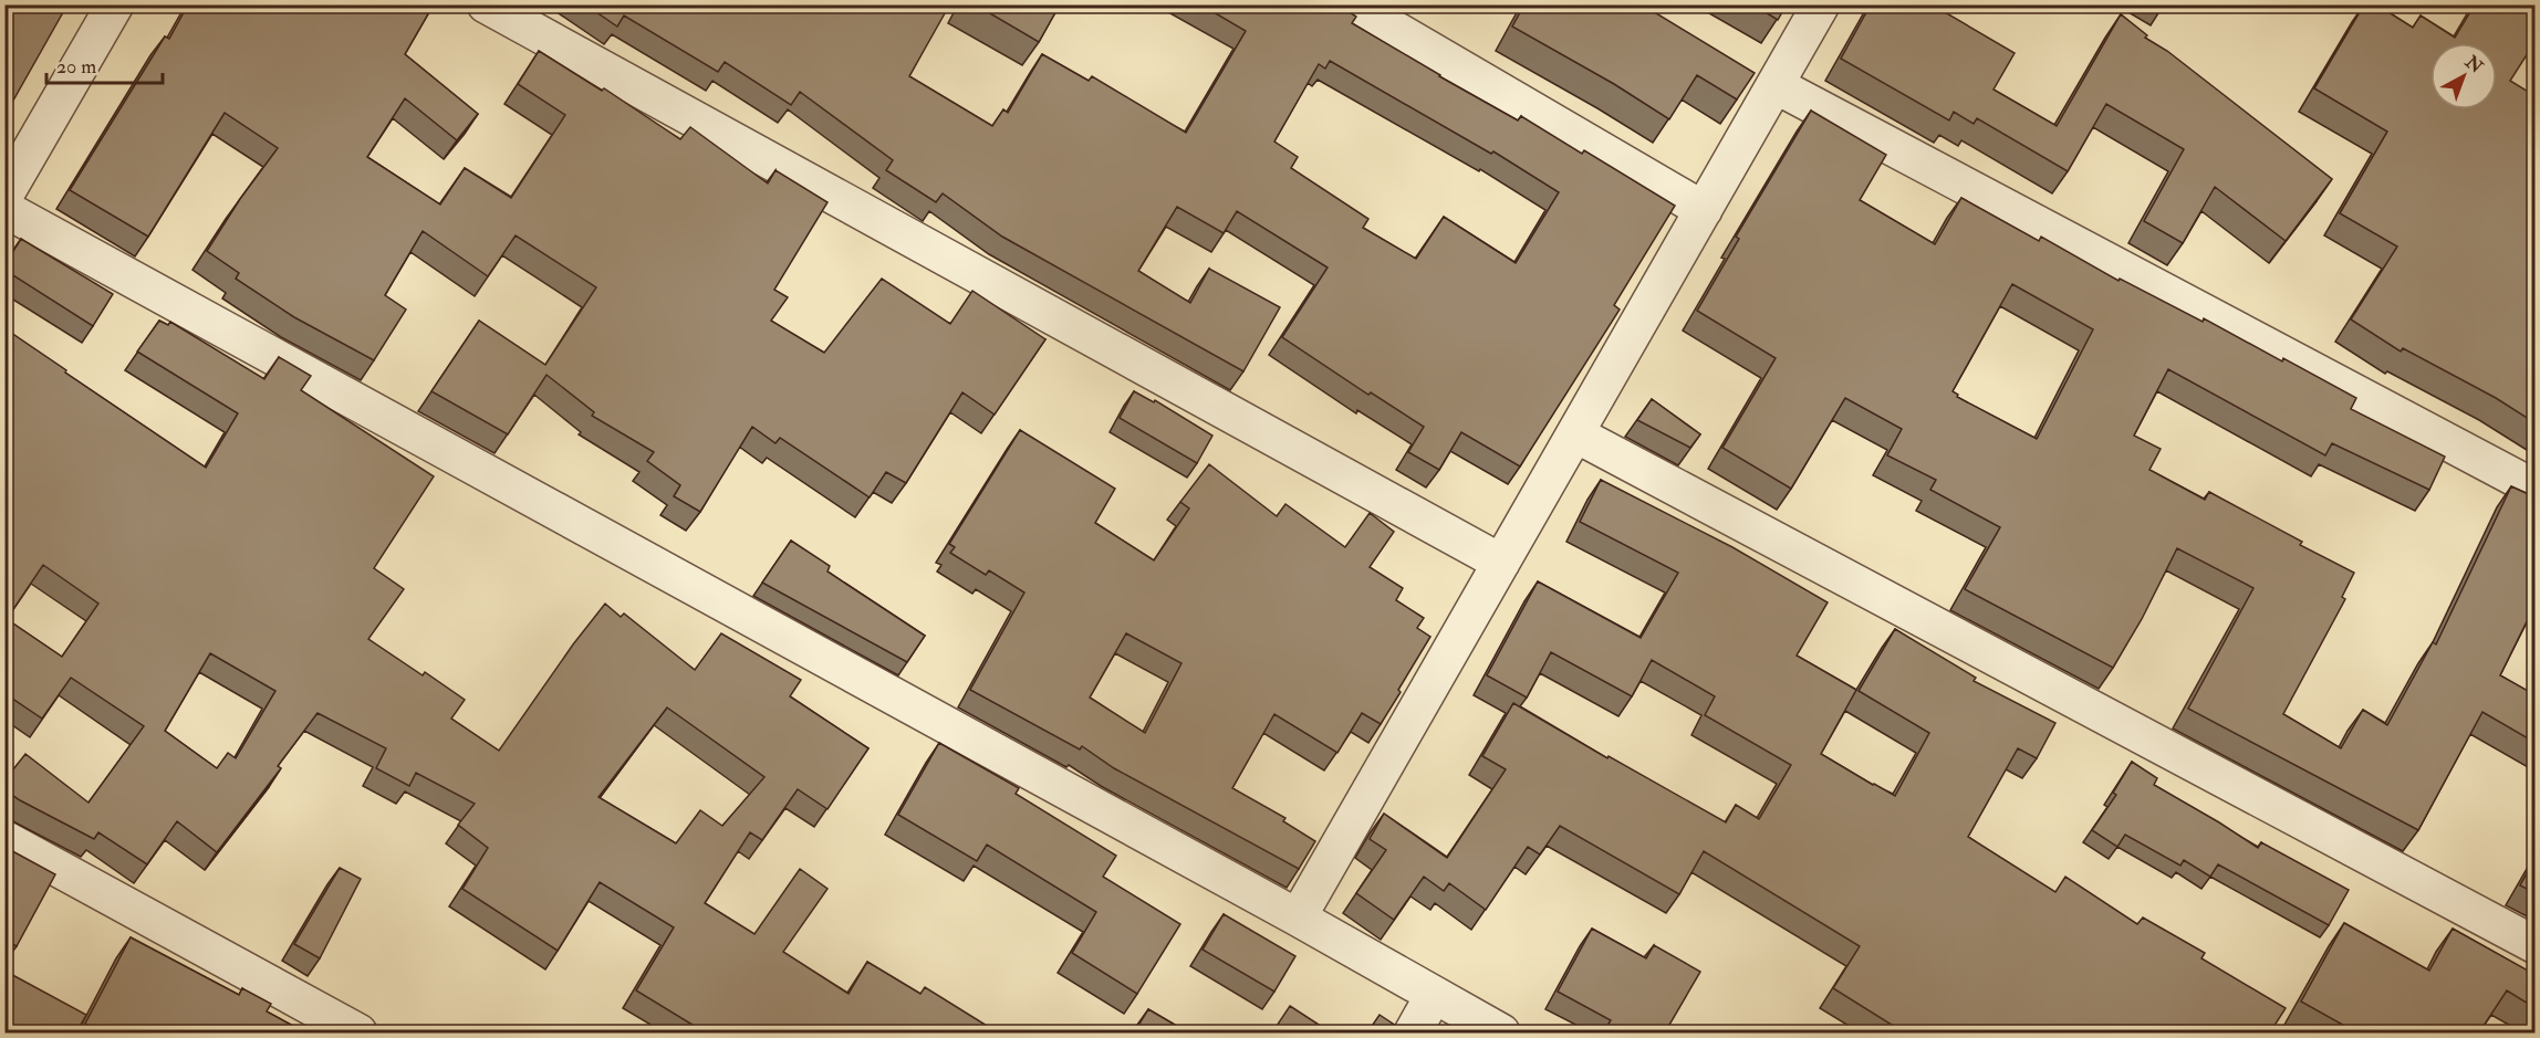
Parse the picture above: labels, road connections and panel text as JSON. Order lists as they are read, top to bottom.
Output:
{
  "scale_bar": "20 m",
  "north": "top right"
}
